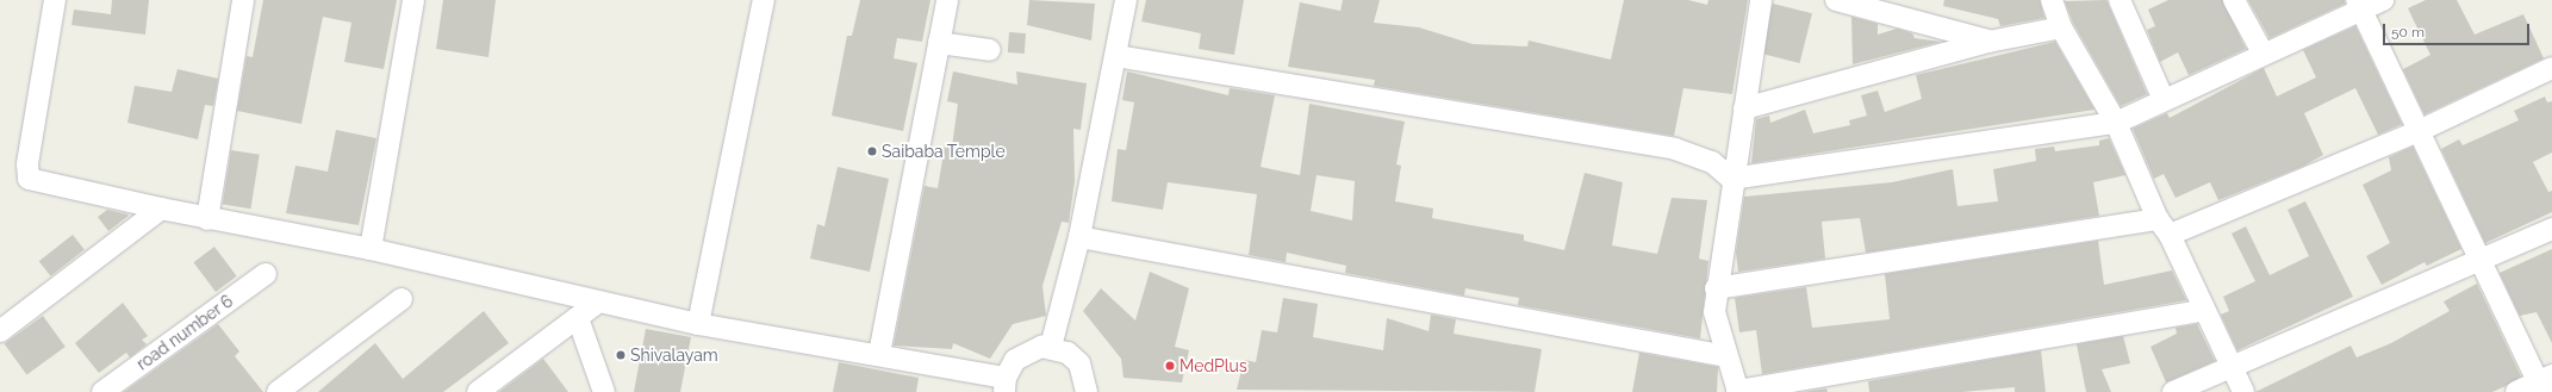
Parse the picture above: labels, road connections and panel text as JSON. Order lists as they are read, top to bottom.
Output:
{
  "streets": {
    "street": ["road number 6"]
  },
  "places": ["Saibaba Temple", "Shivalayam", "MedPlus"],
  "scale_bar": "50 m"
}
